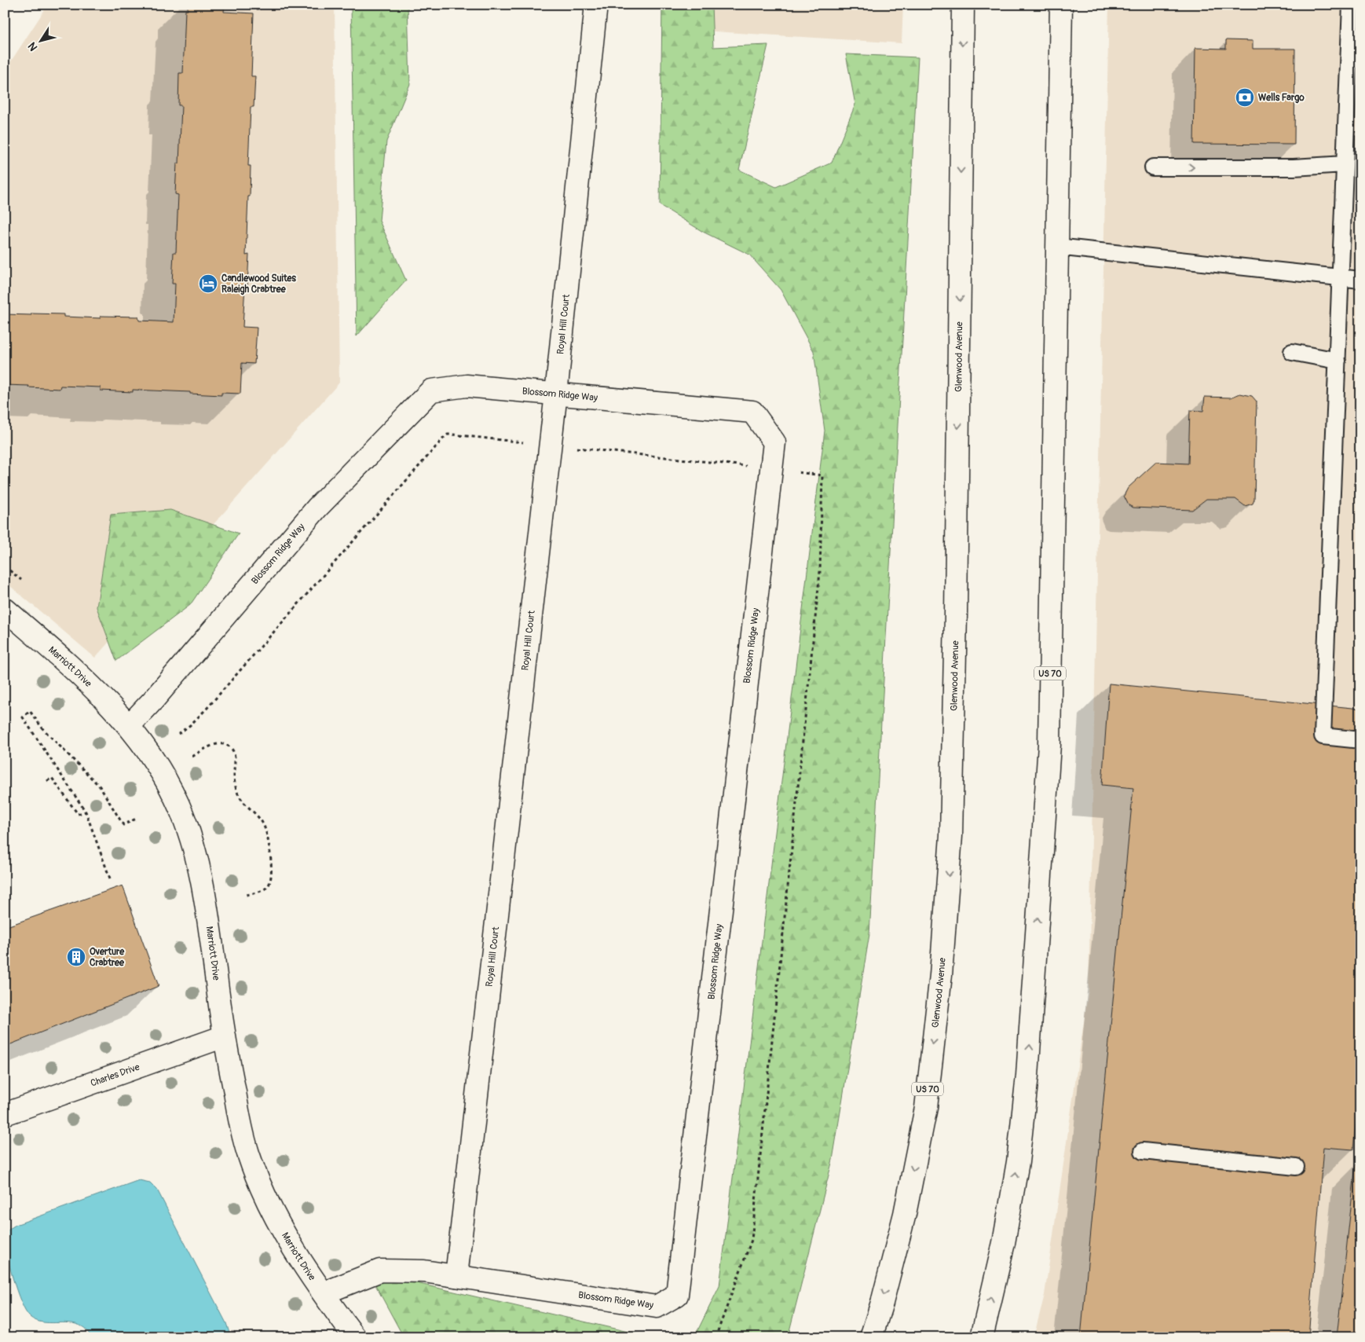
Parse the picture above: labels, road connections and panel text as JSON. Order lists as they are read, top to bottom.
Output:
{
  "streets": {
    "main road": [
      "Royal Hill Court",
      "Glenwood Avenue",
      "Blossom Ridge Way",
      "Marriott Drive",
      "US 70",
      "Charles Drive"
    ]
  },
  "crossings": [
    ["Royal Hill Court", "Blossom Ridge Way"],
    ["Blossom Ridge Way", "Marriott Drive"],
    ["Marriott Drive", "Charles Drive"]
  ],
  "places": {
    "bank": ["Wells Fargo"],
    "hotel": ["Candlewood Suites Raleigh Crabtree"],
    "building": ["Overture Crabtree"]
  },
  "north": "bottom left"
}
